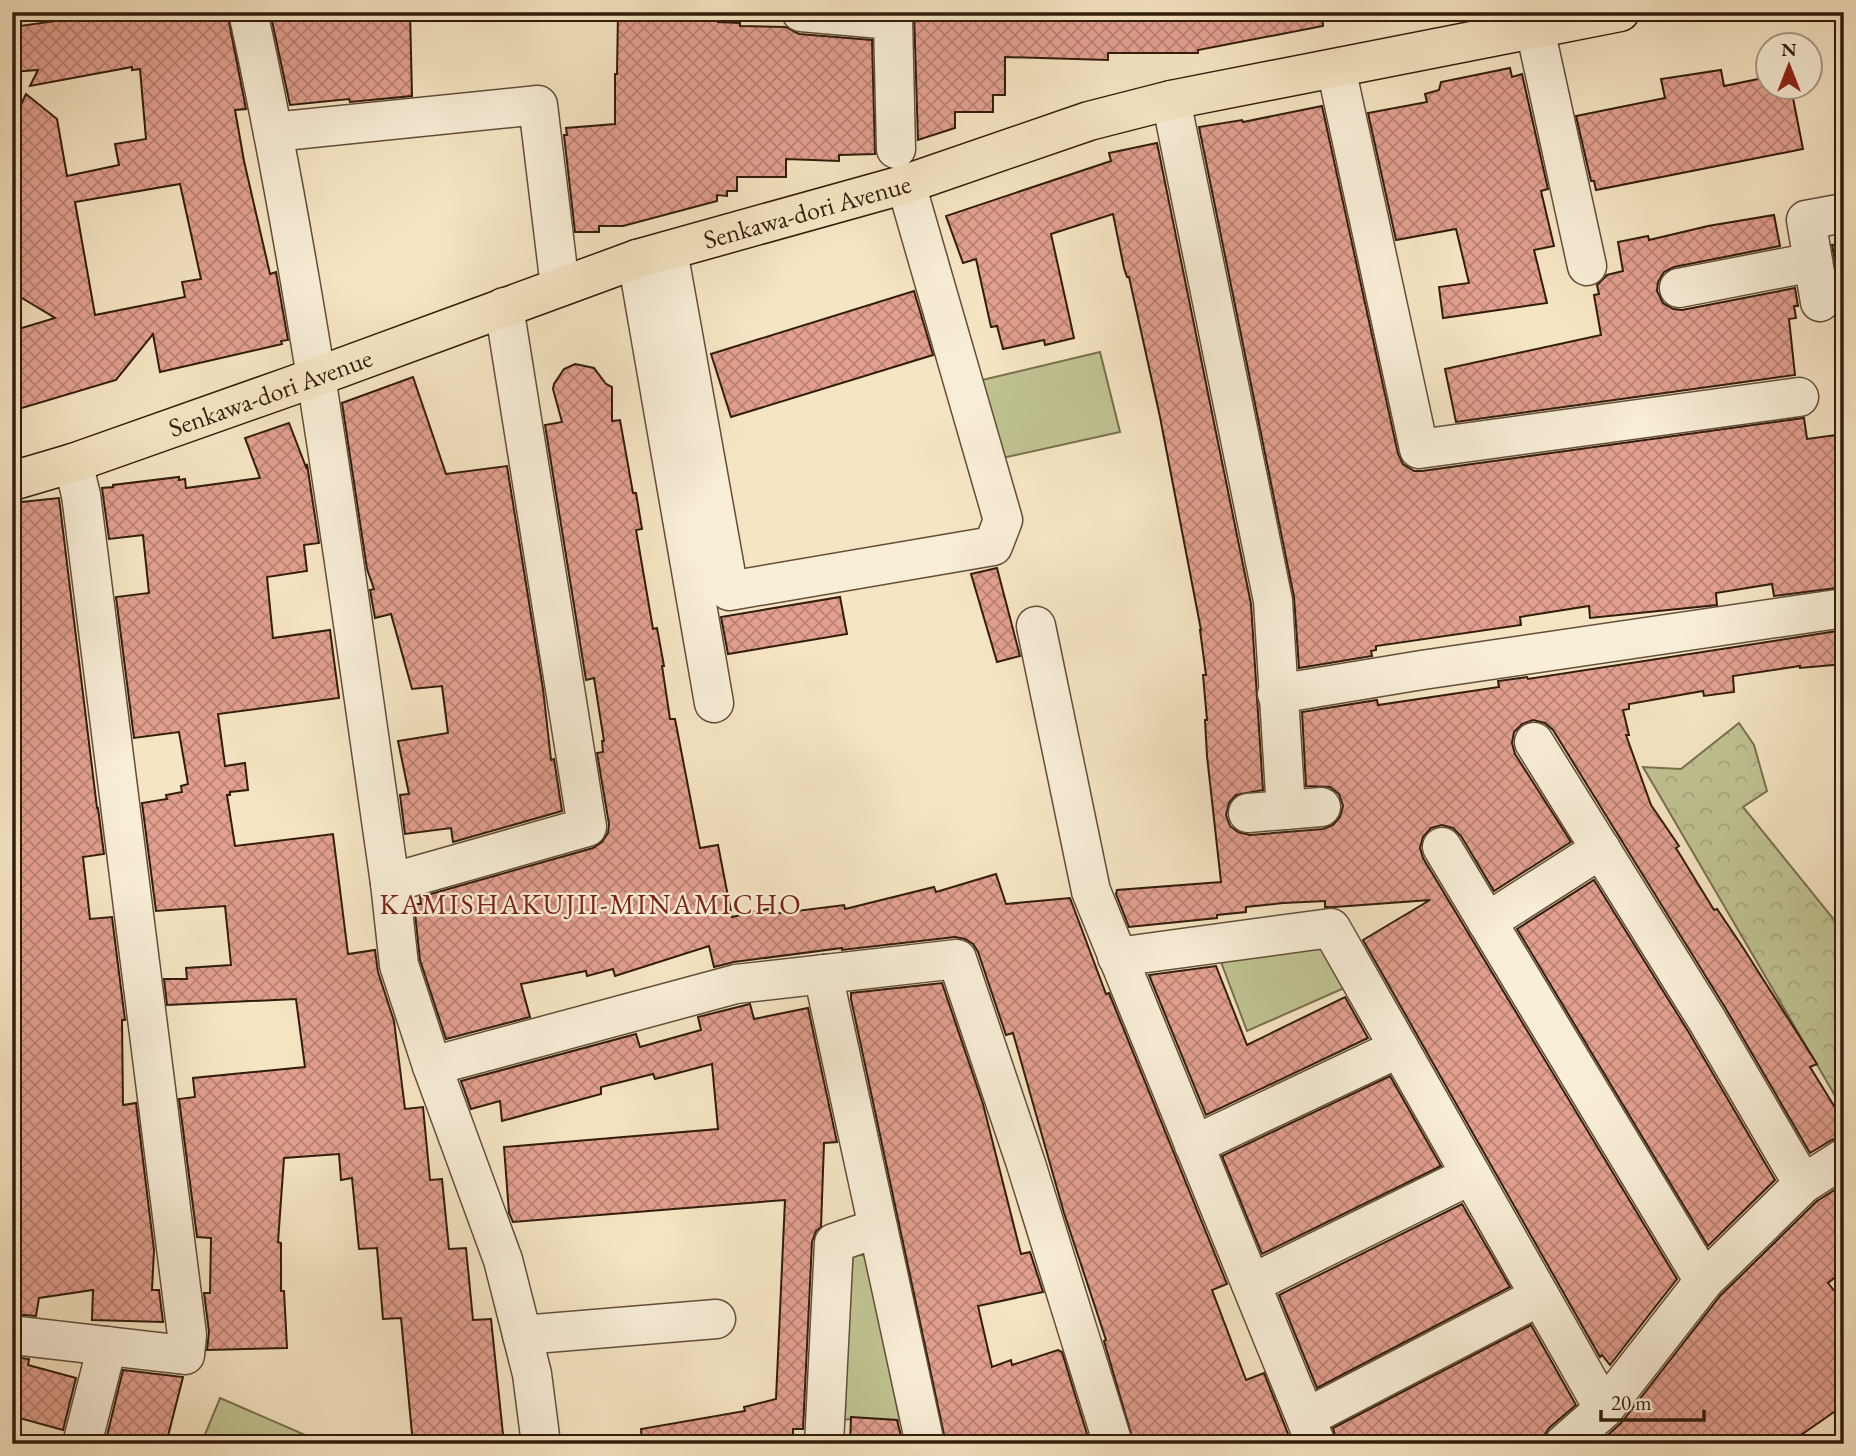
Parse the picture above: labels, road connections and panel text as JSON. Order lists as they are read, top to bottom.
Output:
{
  "streets": {
    "main road": ["Senkawa-dori Avenue"]
  },
  "districts": ["KAMISHAKUJII-MINAMICHO"],
  "scale_bar": "20 m",
  "north": "top"
}
